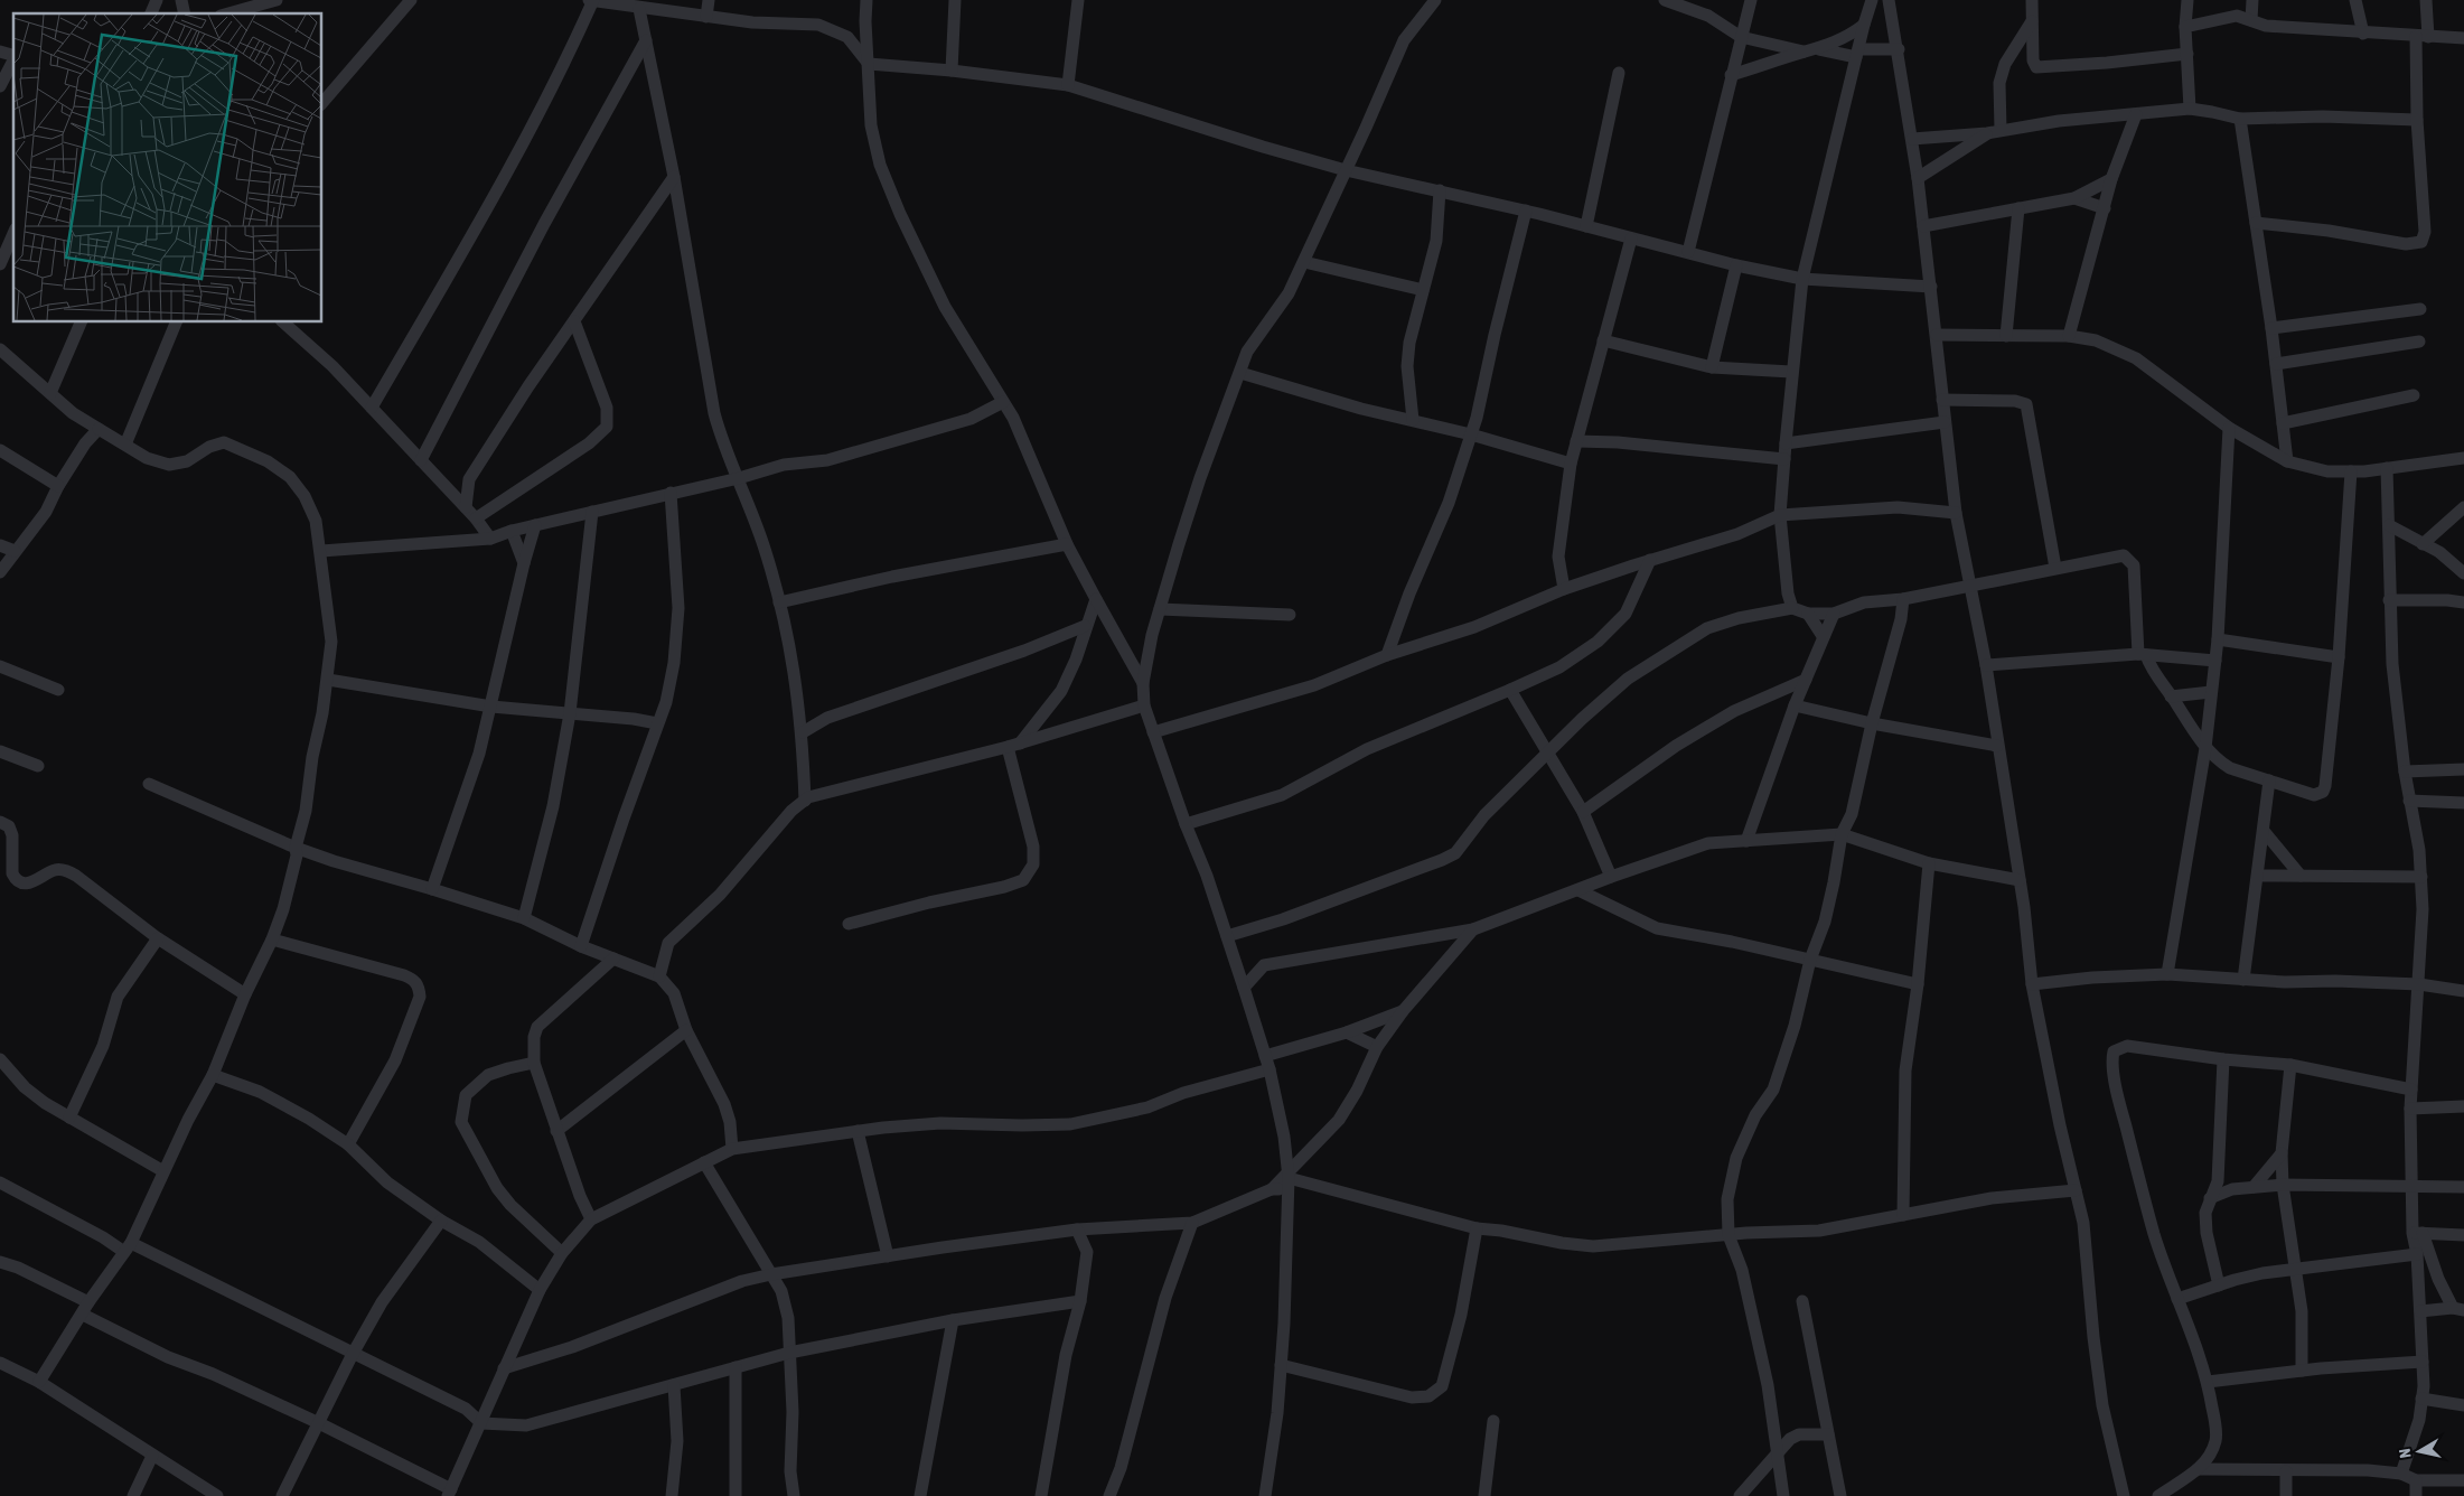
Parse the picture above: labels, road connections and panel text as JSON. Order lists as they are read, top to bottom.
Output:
{
  "north": "left"
}
